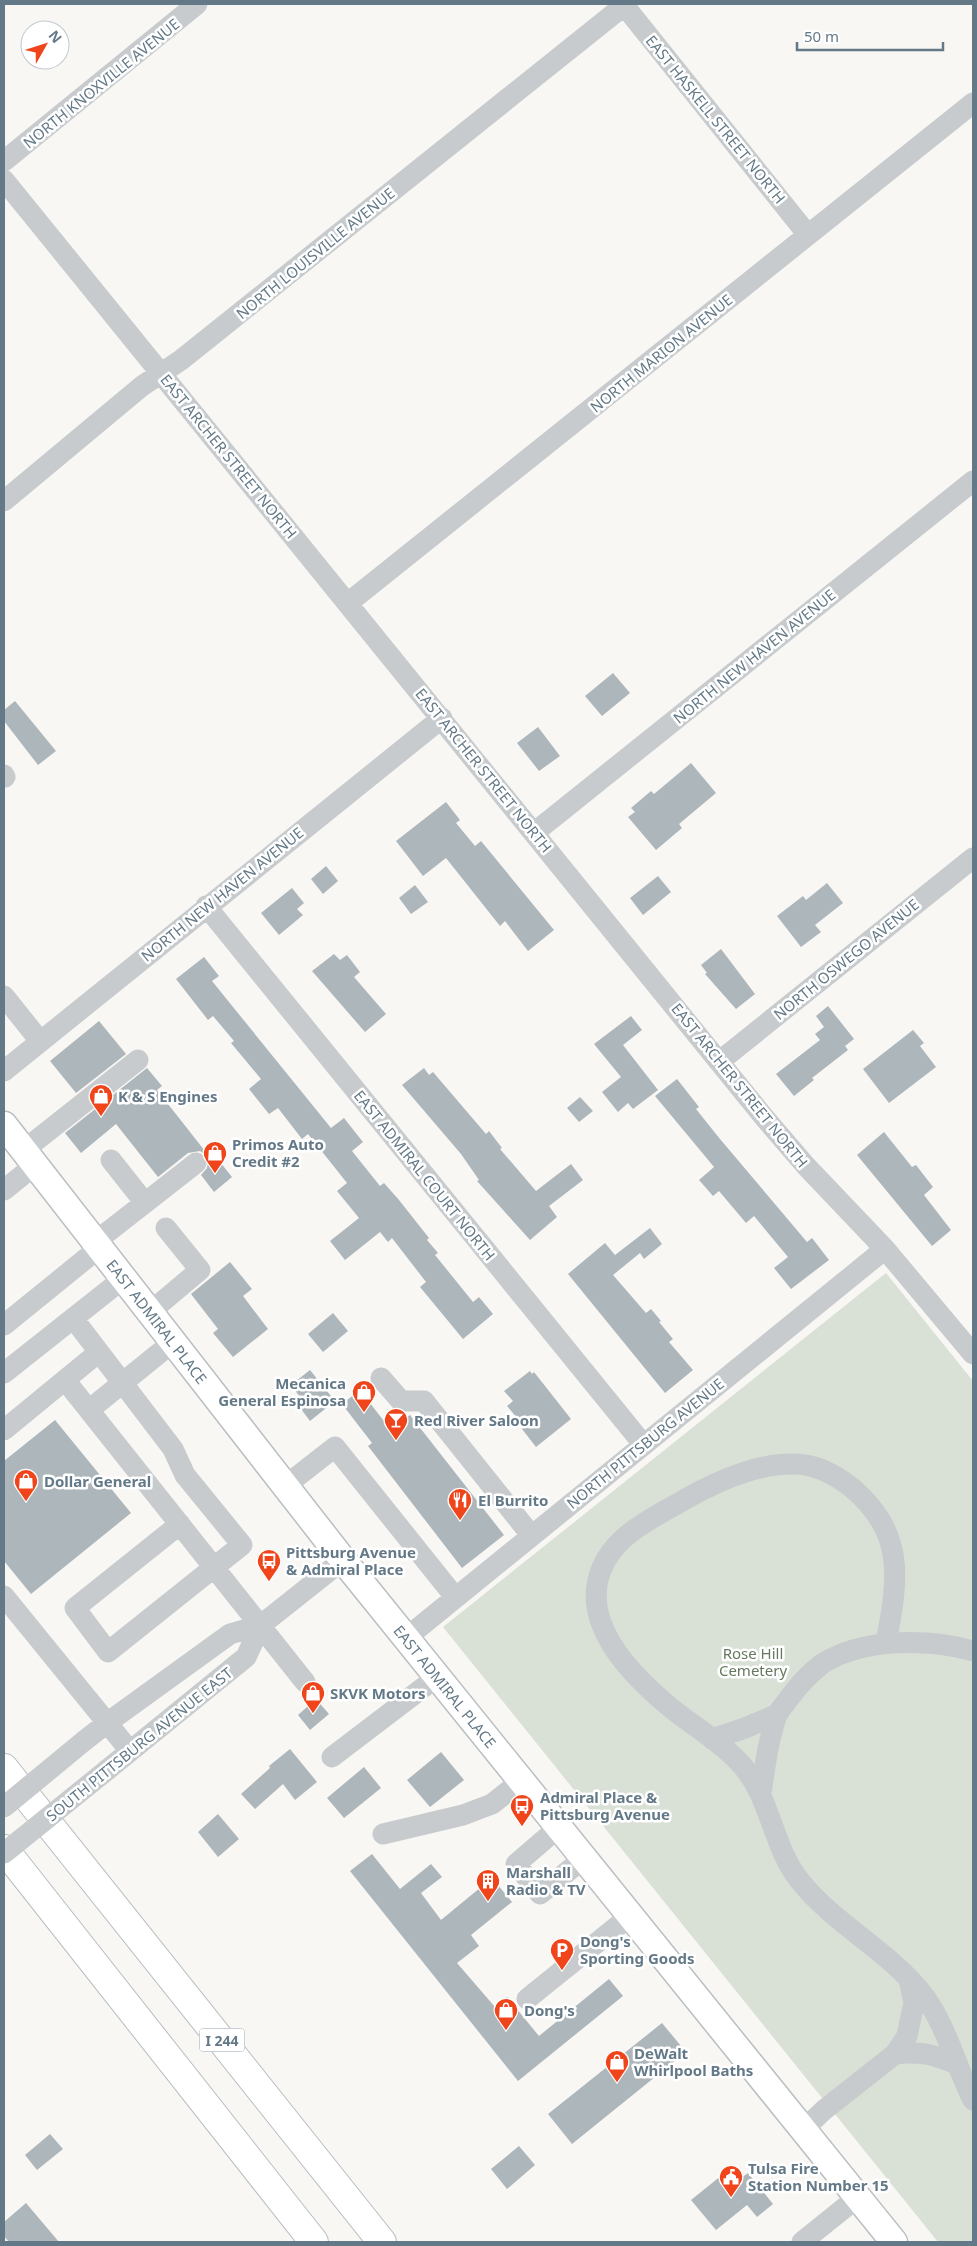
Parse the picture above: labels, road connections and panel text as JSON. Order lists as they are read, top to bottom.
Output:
{
  "streets": {
    "highway": ["I 244"],
    "main road": ["EAST ADMIRAL PLACE"],
    "street": [
      "NORTH KNOXVILLE AVENUE",
      "EAST HASKELL STREET NORTH",
      "NORTH LOUISVILLE AVENUE",
      "NORTH MARION AVENUE",
      "EAST ARCHER STREET NORTH",
      "NORTH NEW HAVEN AVENUE",
      "NORTH OSWEGO AVENUE",
      "EAST ADMIRAL COURT NORTH",
      "NORTH PITTSBURG AVENUE",
      "SOUTH PITTSBURG AVENUE EAST"
    ]
  },
  "crossings": [
    ["EAST HASKELL STREET NORTH", "NORTH LOUISVILLE AVENUE"],
    ["EAST HASKELL STREET NORTH", "NORTH MARION AVENUE"],
    ["NORTH LOUISVILLE AVENUE", "EAST ARCHER STREET NORTH"],
    ["NORTH MARION AVENUE", "EAST ARCHER STREET NORTH"],
    ["EAST ARCHER STREET NORTH", "NORTH NEW HAVEN AVENUE"],
    ["EAST ARCHER STREET NORTH", "NORTH OSWEGO AVENUE"],
    ["EAST ARCHER STREET NORTH", "NORTH PITTSBURG AVENUE"],
    ["NORTH NEW HAVEN AVENUE", "EAST ADMIRAL COURT NORTH"],
    ["EAST ADMIRAL COURT NORTH", "NORTH PITTSBURG AVENUE"],
    ["EAST ADMIRAL PLACE", "NORTH PITTSBURG AVENUE"],
    ["EAST ADMIRAL PLACE", "SOUTH PITTSBURG AVENUE EAST"]
  ],
  "parks": ["Rose Hill Cemetery"],
  "places": {
    "shop": [
      "K & S Engines",
      "Primos Auto Credit #2",
      "Mecanica General Espinosa",
      "Dollar General",
      "SKVK Motors",
      "Dong's",
      "DeWalt Whirlpool Baths"
    ],
    "bar": ["Red River Saloon"],
    "restaurant": ["El Burrito"],
    "bus stop": ["Pittsburg Avenue & Admiral Place", "Admiral Place & Pittsburg Avenue"],
    "building": ["Marshall Radio & TV"],
    "parking": ["Dong's Sporting Goods"],
    "public building": ["Tulsa Fire Station Number 15"]
  },
  "scale_bar": "50 m",
  "north": "top right"
}
